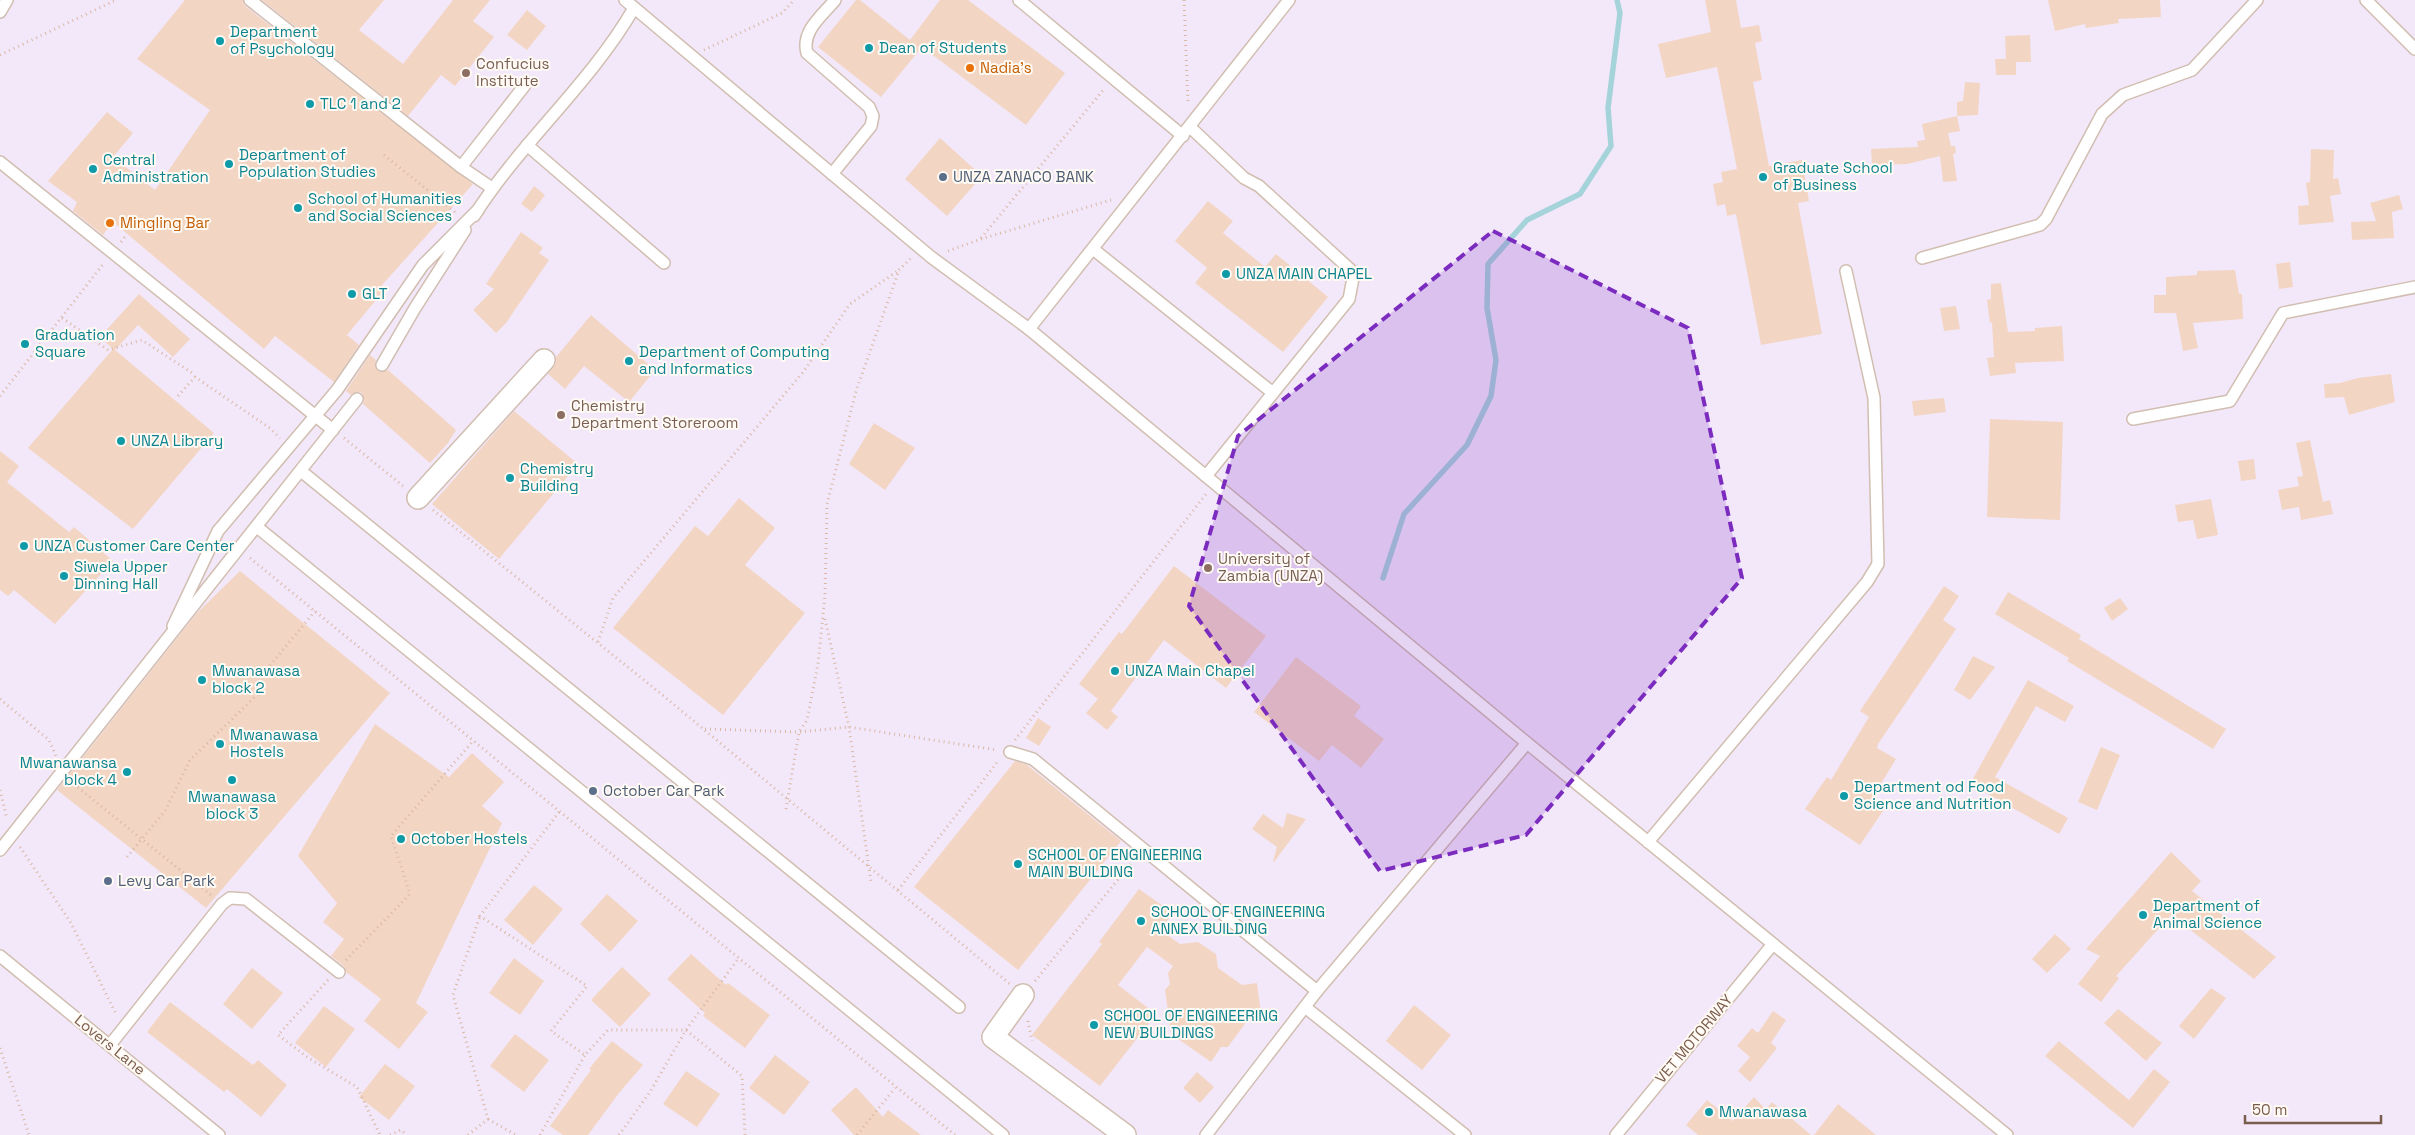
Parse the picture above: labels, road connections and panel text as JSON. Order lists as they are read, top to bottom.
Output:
{
  "streets": {
    "lane": ["VET MOTORWAY", "Lovers Lane"]
  },
  "places": [
    "Department of Psychology",
    "Dean of Students",
    "Nadia's",
    "Confucius Institute",
    "TLC 1 and 2",
    "Department of Population Studies",
    "Central Administration",
    "UNZA ZANACO BANK",
    "Graduate School of Business",
    "School of Humanities and Social Sciences",
    "Mingling Bar",
    "UNZA MAIN CHAPEL",
    "GLT",
    "Graduation Square",
    "Department of Computing and Informatics",
    "Chemistry Department Storeroom",
    "UNZA Library",
    "Chemistry Building",
    "UNZA Customer Care Center",
    "University of Zambia (UNZA)",
    "Siwela Upper Dinning Hall",
    "UNZA Main Chapel",
    "Mwanawasa block 2",
    "Mwanawasa Hostels",
    "Mwanawansa block 4",
    "Mwanawasa block 3",
    "October Car Park",
    "Department od Food Science and Nutrition",
    "October Hostels",
    "SCHOOL OF ENGINEERING MAIN BUILDING",
    "Levy Car Park",
    "Department of Animal Science",
    "SCHOOL OF ENGINEERING ANNEX BUILDING",
    "SCHOOL OF ENGINEERING NEW BUILDINGS",
    "Mwanawasa"
  ],
  "scale_bar": "50 m"
}
